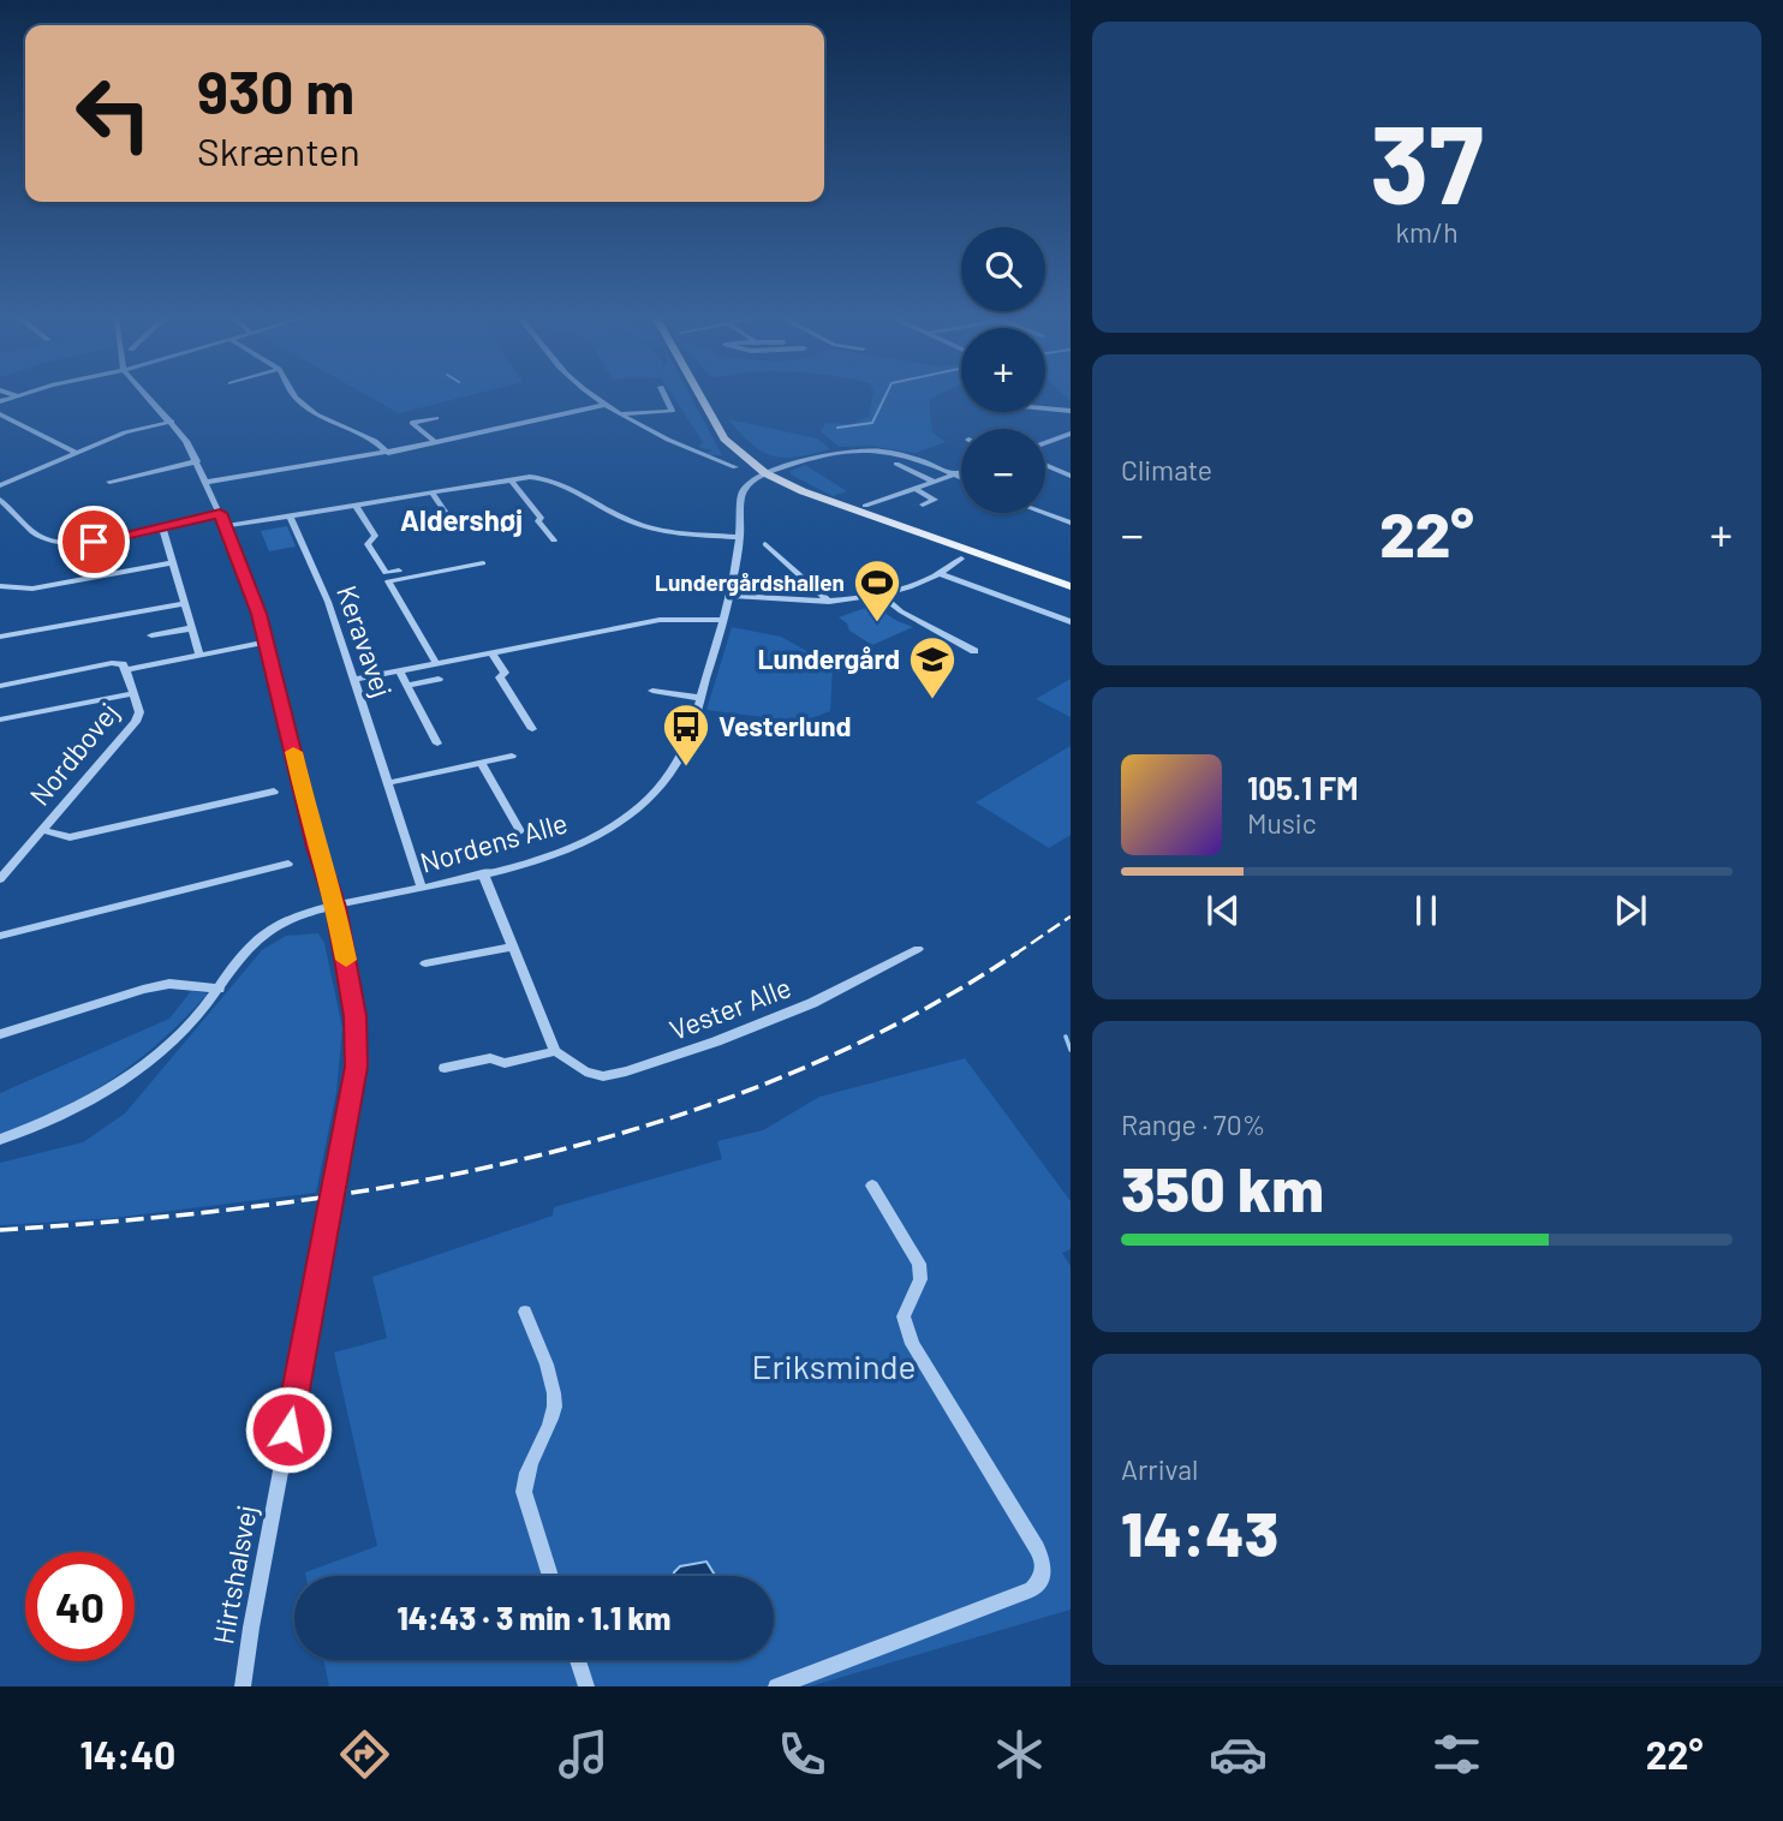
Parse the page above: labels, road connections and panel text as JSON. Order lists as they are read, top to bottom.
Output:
{
  "streets": {
    "street": [
      "Keravavej",
      "Nordbovej",
      "Nordens Alle",
      "Vester Alle",
      "Hirtshalsvej"
    ]
  },
  "crossings": [
    ["Keravavej", "Nordens Alle"],
    ["Nordbovej", "Hirtshalsvej"],
    ["Nordens Alle", "Hirtshalsvej"]
  ],
  "districts": ["Aldershøj"],
  "parks": ["Eriksminde"],
  "places": {
    "sports": ["Lundergårdshallen"],
    "school or university": ["Lundergård"],
    "bus stop": ["Vesterlund"]
  },
  "page": {
    "tile": [
      ["37", "km/h"],
      "Climate",
      ["Range · 70%", "350 km"],
      ["Arrival", "14:43"]
    ],
    "turn": ["930 m", "Skrænten"],
    "map_buttons": ["+", "−"],
    "heat": ["−", "22°", "+"],
    "song": ["105.1 FM", "Music"],
    "limit": "40",
    "trip": "14:43 · 3 min · 1.1 km",
    "tabs": ["14:40", "22°"]
  }
}
